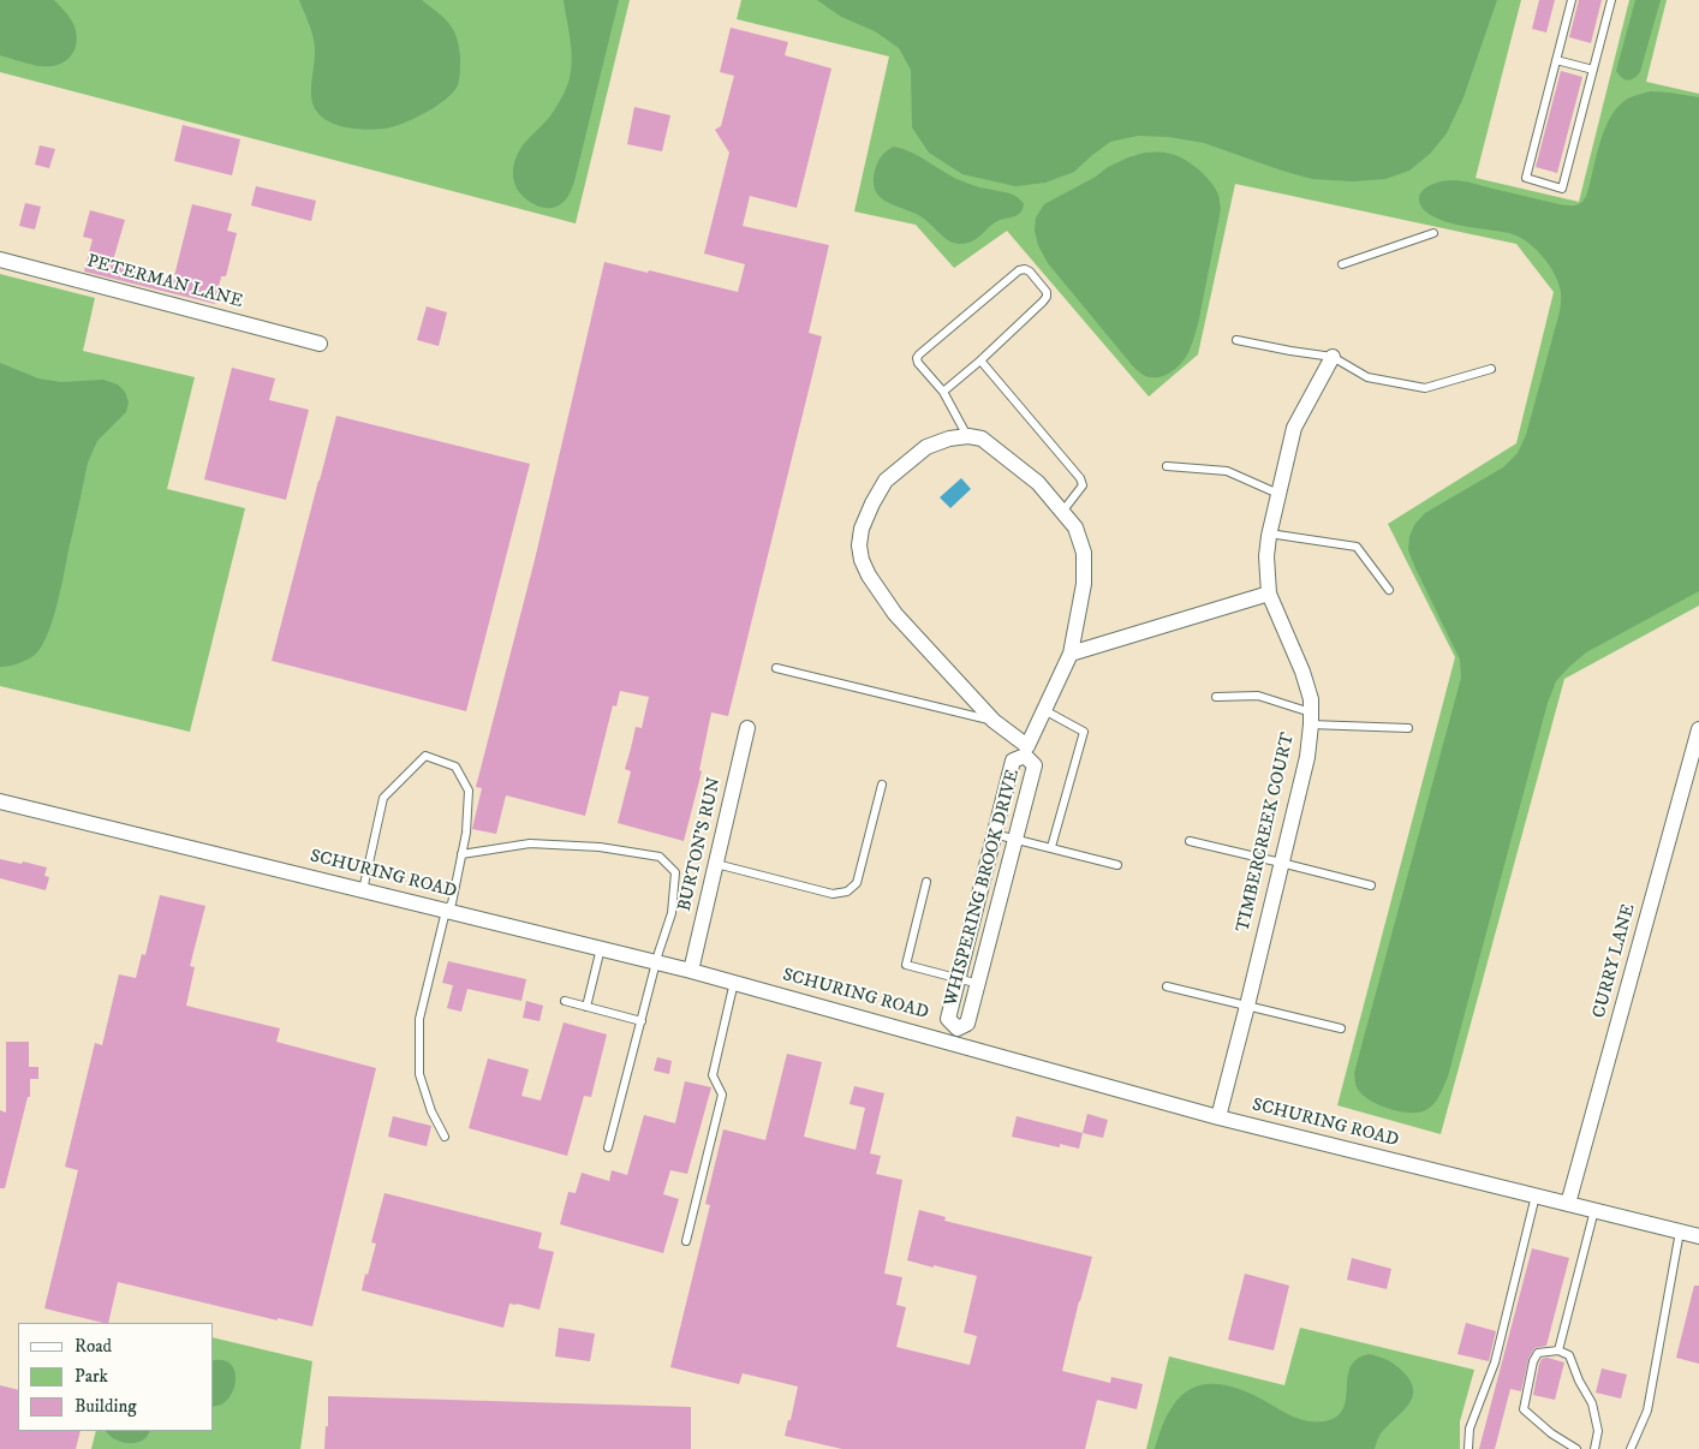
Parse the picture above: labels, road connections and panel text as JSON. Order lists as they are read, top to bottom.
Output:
{
  "streets": {
    "street": [
      "PETERMAN LANE",
      "TIMBERCREEK COURT",
      "BURTON'S RUN",
      "SCHURING ROAD",
      "WHISPERING BROOK DRIVE",
      "CURRY LANE"
    ]
  },
  "crossings": [
    ["TIMBERCREEK COURT", "SCHURING ROAD"],
    ["BURTON'S RUN", "SCHURING ROAD"],
    ["SCHURING ROAD", "WHISPERING BROOK DRIVE"],
    ["SCHURING ROAD", "CURRY LANE"]
  ],
  "legend": ["Road", "Park", "Building"]
}
